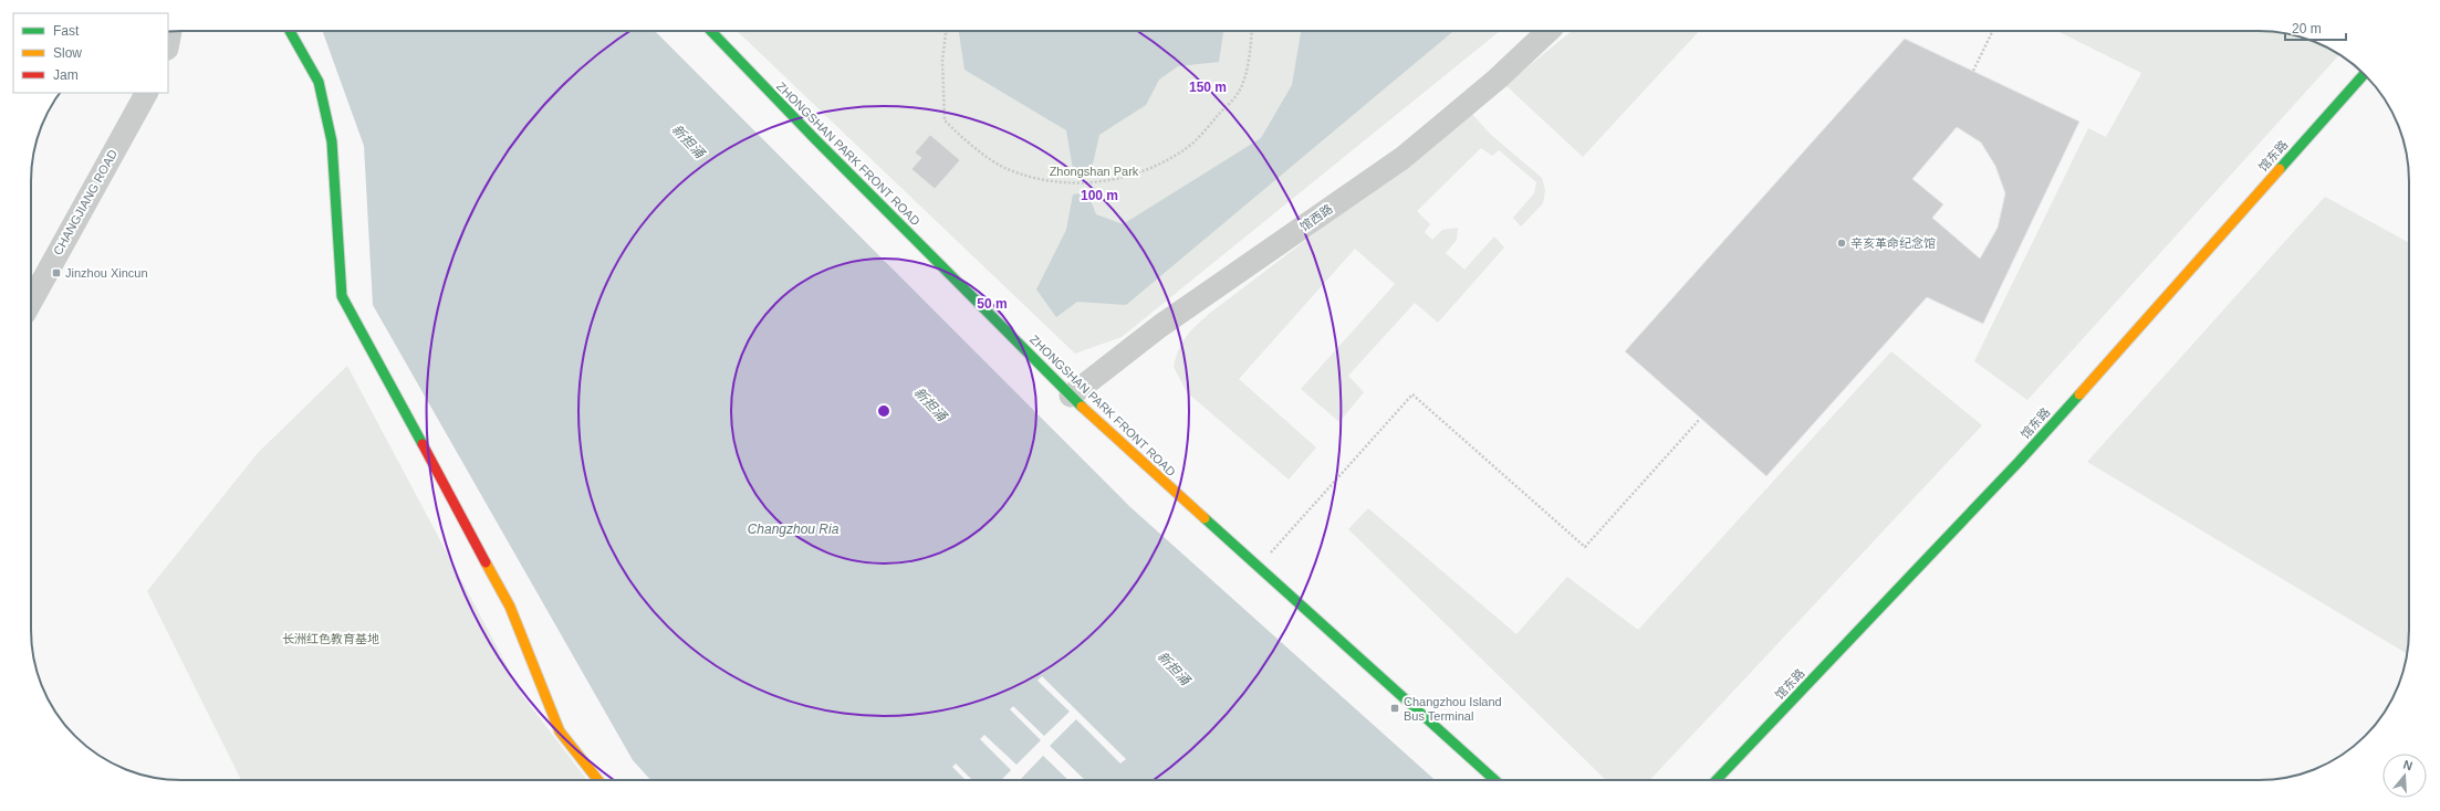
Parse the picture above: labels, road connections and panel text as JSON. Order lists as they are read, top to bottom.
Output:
{
  "streets": {
    "street": [
      "ZHONGSHAN PARK FRONT ROAD",
      "馆东路",
      "CHANGJIANG ROAD",
      "馆西路"
    ]
  },
  "crossings": [
    ["ZHONGSHAN PARK FRONT ROAD", "馆西路"]
  ],
  "water": ["新担涌", "Changzhou Ria"],
  "parks": ["Zhongshan Park", "长洲红色教育基地"],
  "places": {
    "other": ["辛亥革命纪念馆"],
    "transit": ["Jinzhou Xincun", "Changzhou Island Bus Terminal"]
  },
  "legend": ["Fast", "Slow", "Jam"],
  "scale_bar": "20 m",
  "north": "top",
  "rings": ["150 m", "100 m", "50 m"]
}
